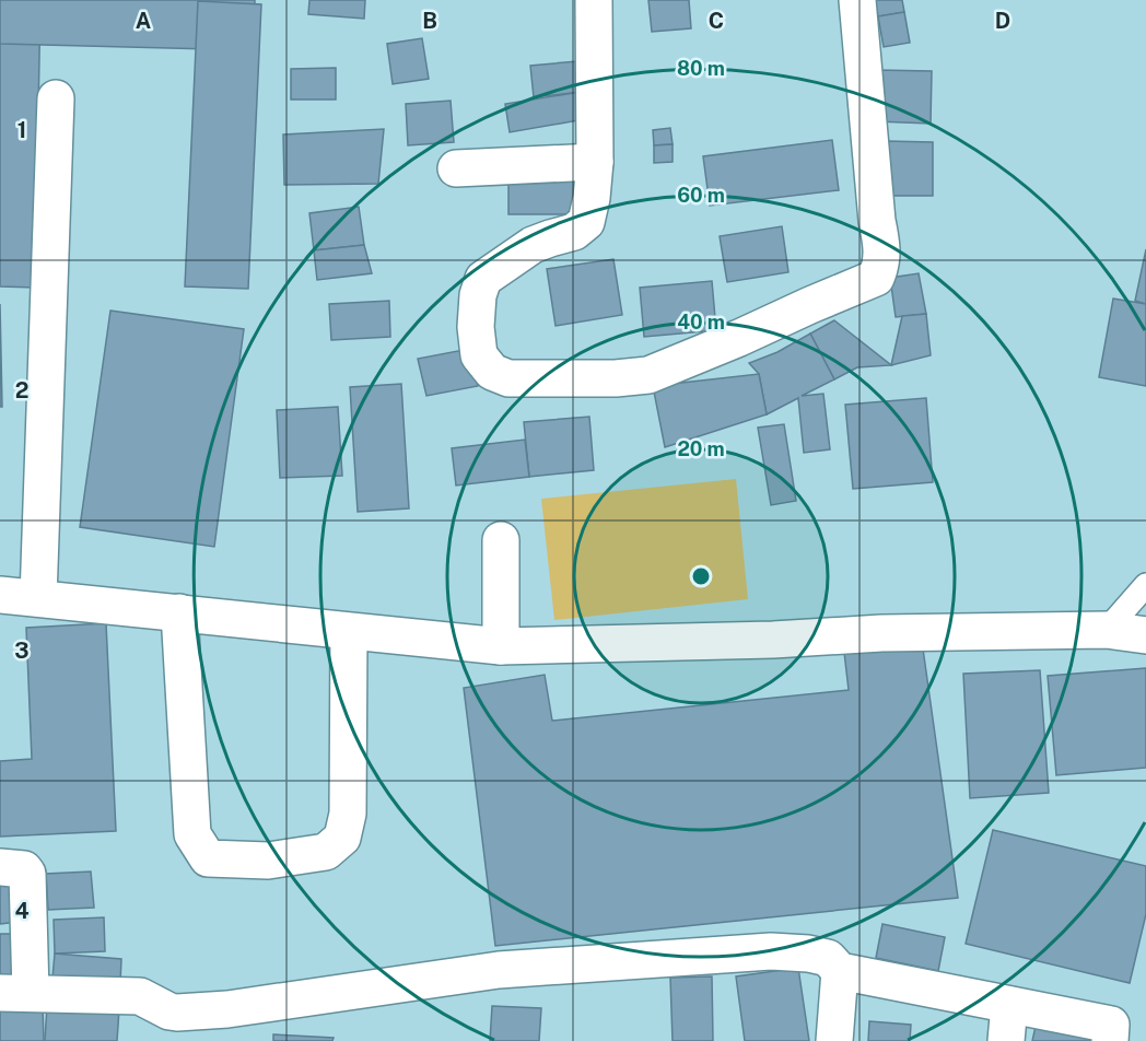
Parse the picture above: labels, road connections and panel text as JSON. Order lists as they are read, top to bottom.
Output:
{
  "grid": {
    "columns": [
      "A",
      "B",
      "C",
      "D"
    ],
    "rows": [
      "1",
      "2",
      "3",
      "4"
    ]
  },
  "rings": [
    "80 m",
    "60 m",
    "40 m",
    "20 m"
  ]
}
